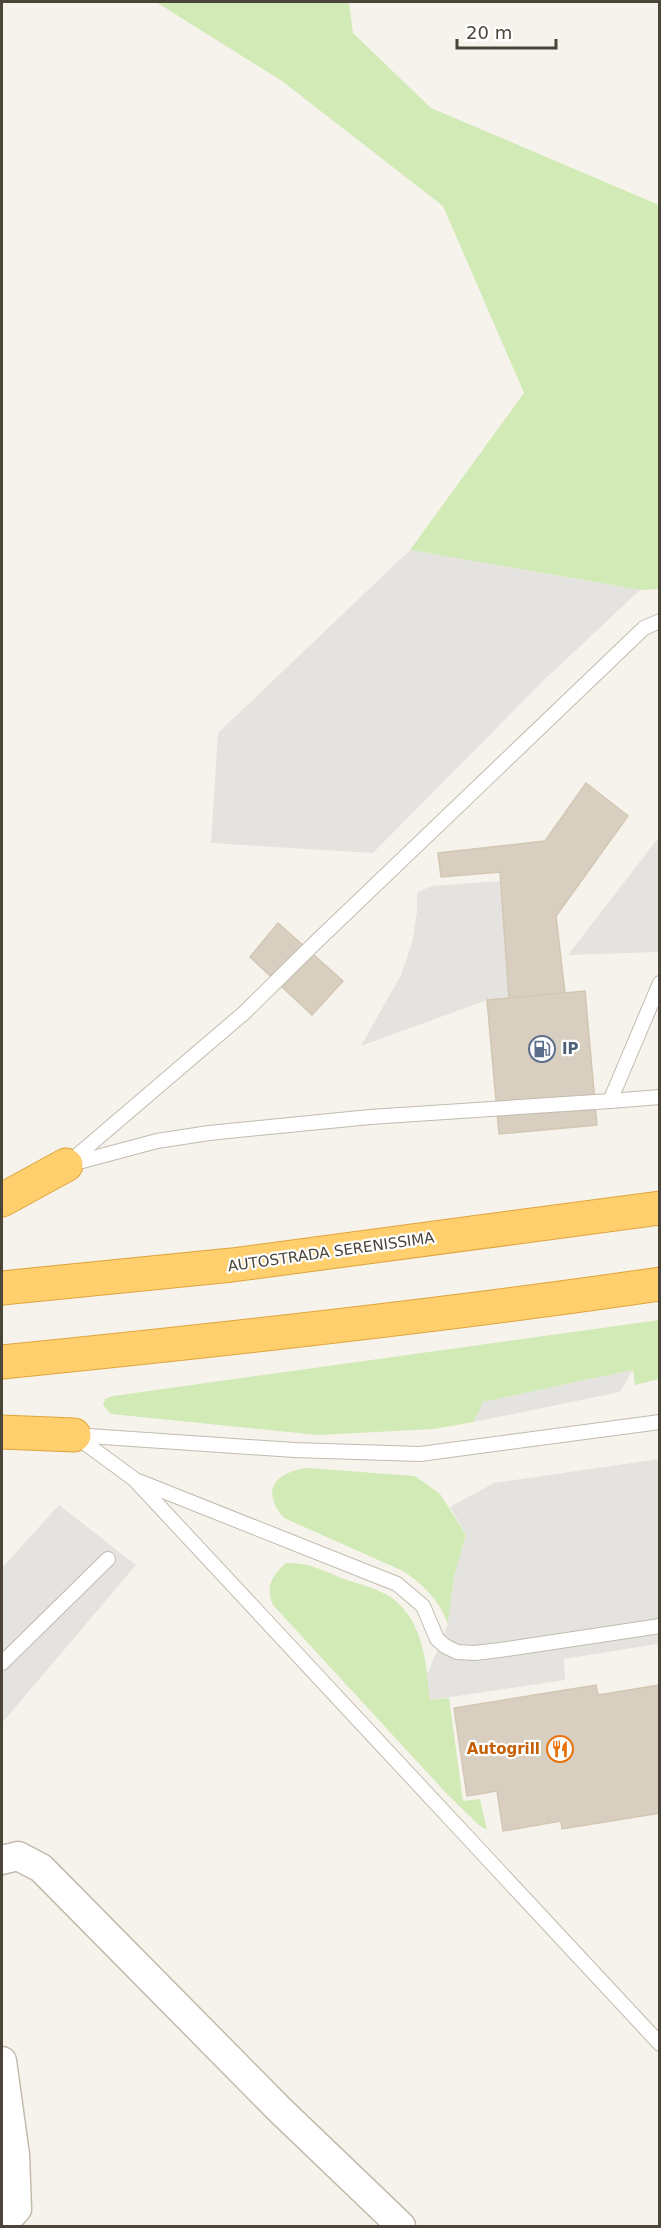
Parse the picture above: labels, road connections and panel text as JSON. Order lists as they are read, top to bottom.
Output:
{
  "streets": {
    "highway": ["AUTOSTRADA SERENISSIMA"]
  },
  "places": {
    "fuel station": ["IP"],
    "restaurant": ["Autogrill"]
  },
  "scale_bar": "20 m"
}
